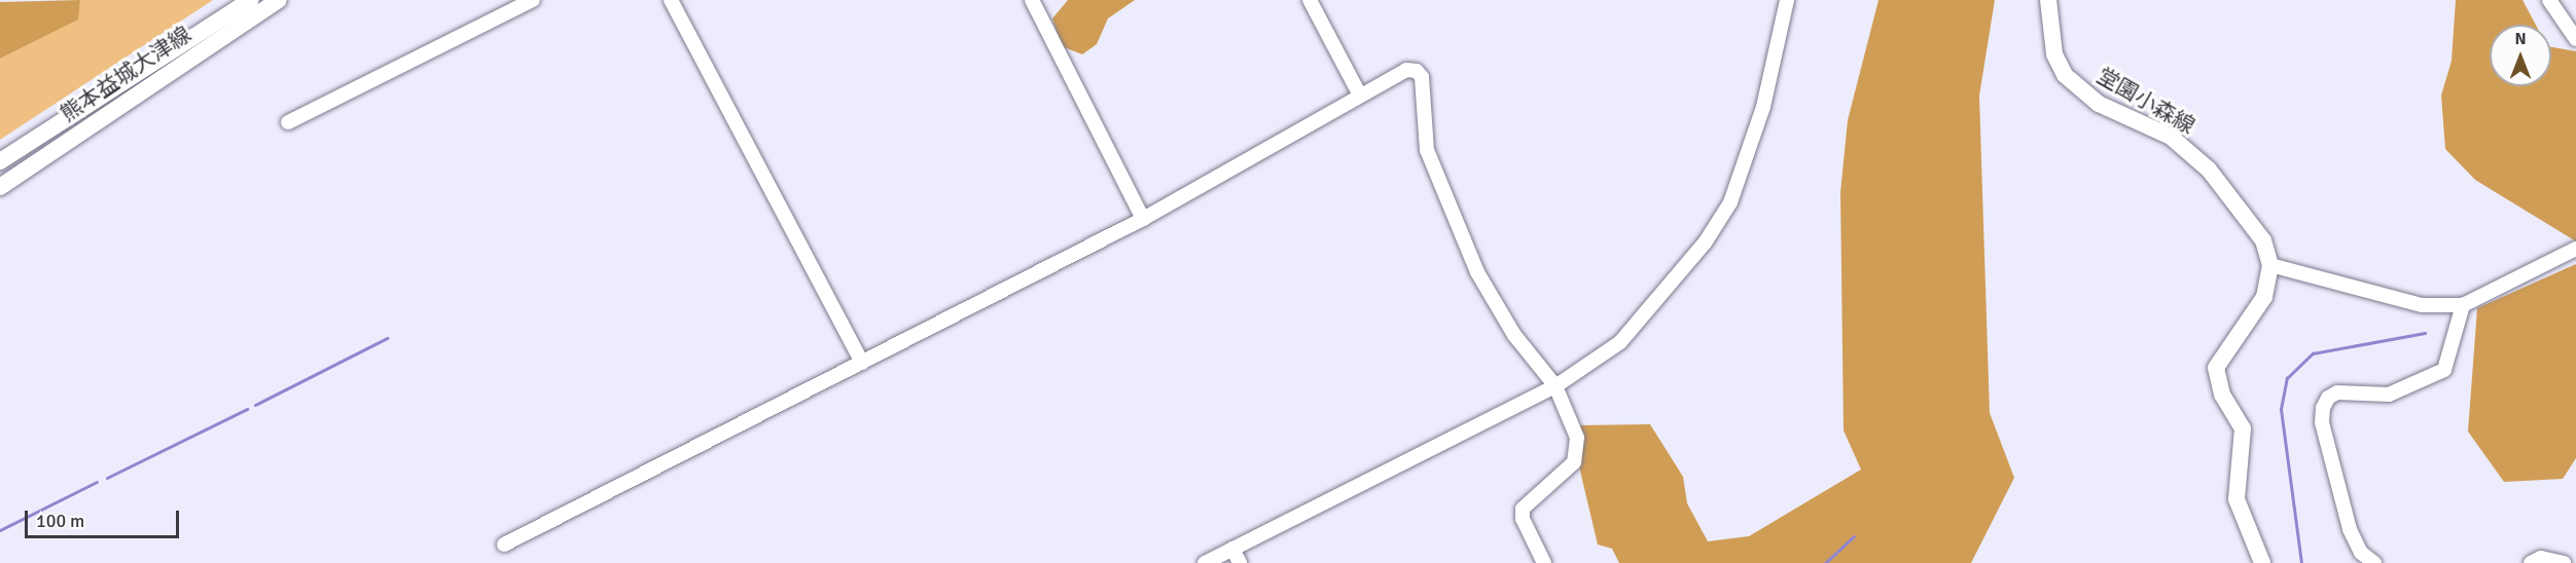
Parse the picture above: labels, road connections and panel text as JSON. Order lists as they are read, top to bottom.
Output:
{
  "streets": {
    "main road": ["熊本益城大津線", "堂園小森線"]
  },
  "scale_bar": "100 m",
  "north": "top"
}
